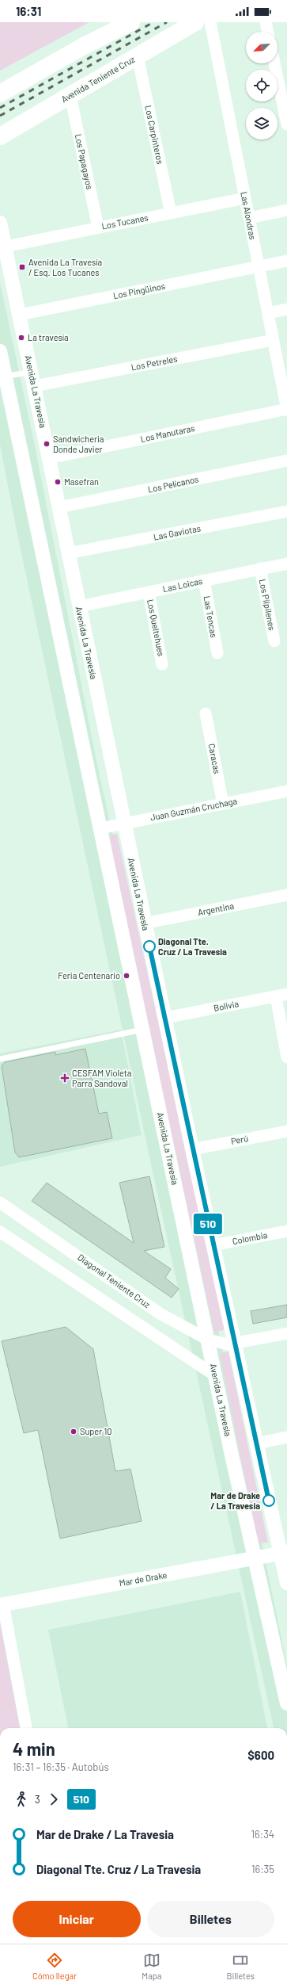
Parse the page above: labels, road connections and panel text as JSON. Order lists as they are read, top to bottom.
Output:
{
  "streets": {
    "main road": ["Avenida Teniente Cruz"],
    "street": [
      "Los Carpinteros",
      "Los Papagayos",
      "Las Alondras",
      "Los Tucanes",
      "Los Pingüinos",
      "Los Petreles",
      "Avenida La Travesía",
      "Los Manutaras",
      "Los Pelícanos",
      "Las Gaviotas",
      "Las Loicas",
      "Los Pilpilenes",
      "Las Tencas",
      "Los Queltehues",
      "Caracas",
      "Juan Guzmán Cruchaga",
      "Argentina",
      "Bolivia",
      "Perú",
      "Colombia",
      "Diagonal Teniente Cruz",
      "Mar de Drake"
    ]
  },
  "crossings": [
    ["Avenida Teniente Cruz", "Los Carpinteros"],
    ["Avenida Teniente Cruz", "Los Papagayos"],
    ["Los Carpinteros", "Los Tucanes"],
    ["Los Papagayos", "Los Tucanes"],
    ["Las Alondras", "Los Tucanes"],
    ["Las Alondras", "Los Pingüinos"],
    ["Las Alondras", "Los Petreles"],
    ["Las Alondras", "Los Manutaras"],
    ["Los Tucanes", "Avenida La Travesía"],
    ["Los Pingüinos", "Avenida La Travesía"],
    ["Los Petreles", "Avenida La Travesía"],
    ["Avenida La Travesía", "Los Manutaras"],
    ["Avenida La Travesía", "Los Pelícanos"],
    ["Avenida La Travesía", "Las Gaviotas"],
    ["Avenida La Travesía", "Las Loicas"],
    ["Avenida La Travesía", "Juan Guzmán Cruchaga"],
    ["Avenida La Travesía", "Argentina"],
    ["Avenida La Travesía", "Bolivia"],
    ["Avenida La Travesía", "Perú"],
    ["Avenida La Travesía", "Colombia"],
    ["Avenida La Travesía", "Diagonal Teniente Cruz"],
    ["Avenida La Travesía", "Mar de Drake"],
    ["Las Loicas", "Los Pilpilenes"],
    ["Las Loicas", "Las Tencas"],
    ["Las Loicas", "Los Queltehues"],
    ["Caracas", "Juan Guzmán Cruchaga"]
  ],
  "places": {
    "transit": ["Avenida La Travesía / Esq. Los Tucanes"],
    "other": [
      "La travesía",
      "Sandwicheria Donde Javier",
      "Masefran",
      "Diagonal Tte. Cruz / La Travesia",
      "Feria Centenario",
      "Super 10",
      "Mar de Drake / La Travesia"
    ],
    "health": ["CESFAM Violeta Parra Sandoval"]
  },
  "lines": ["bus line 510"],
  "north": "bottom left",
  "page": {
    "status": "16:31",
    "on_map": "510",
    "heading": ["4 min", "16:31 – 16:35 · Autobús", "$600"],
    "legs": ["3", "510"],
    "list": [
      {
        "name": "Mar de Drake / La Travesia",
        "value": "16:34"
      },
      {
        "name": "Diagonal Tte. Cruz / La Travesia",
        "value": "16:35"
      }
    ],
    "buttons": ["Iniciar", "Billetes"],
    "tabs": ["Cómo llegar", "Mapa", "Billetes"]
  }
}
